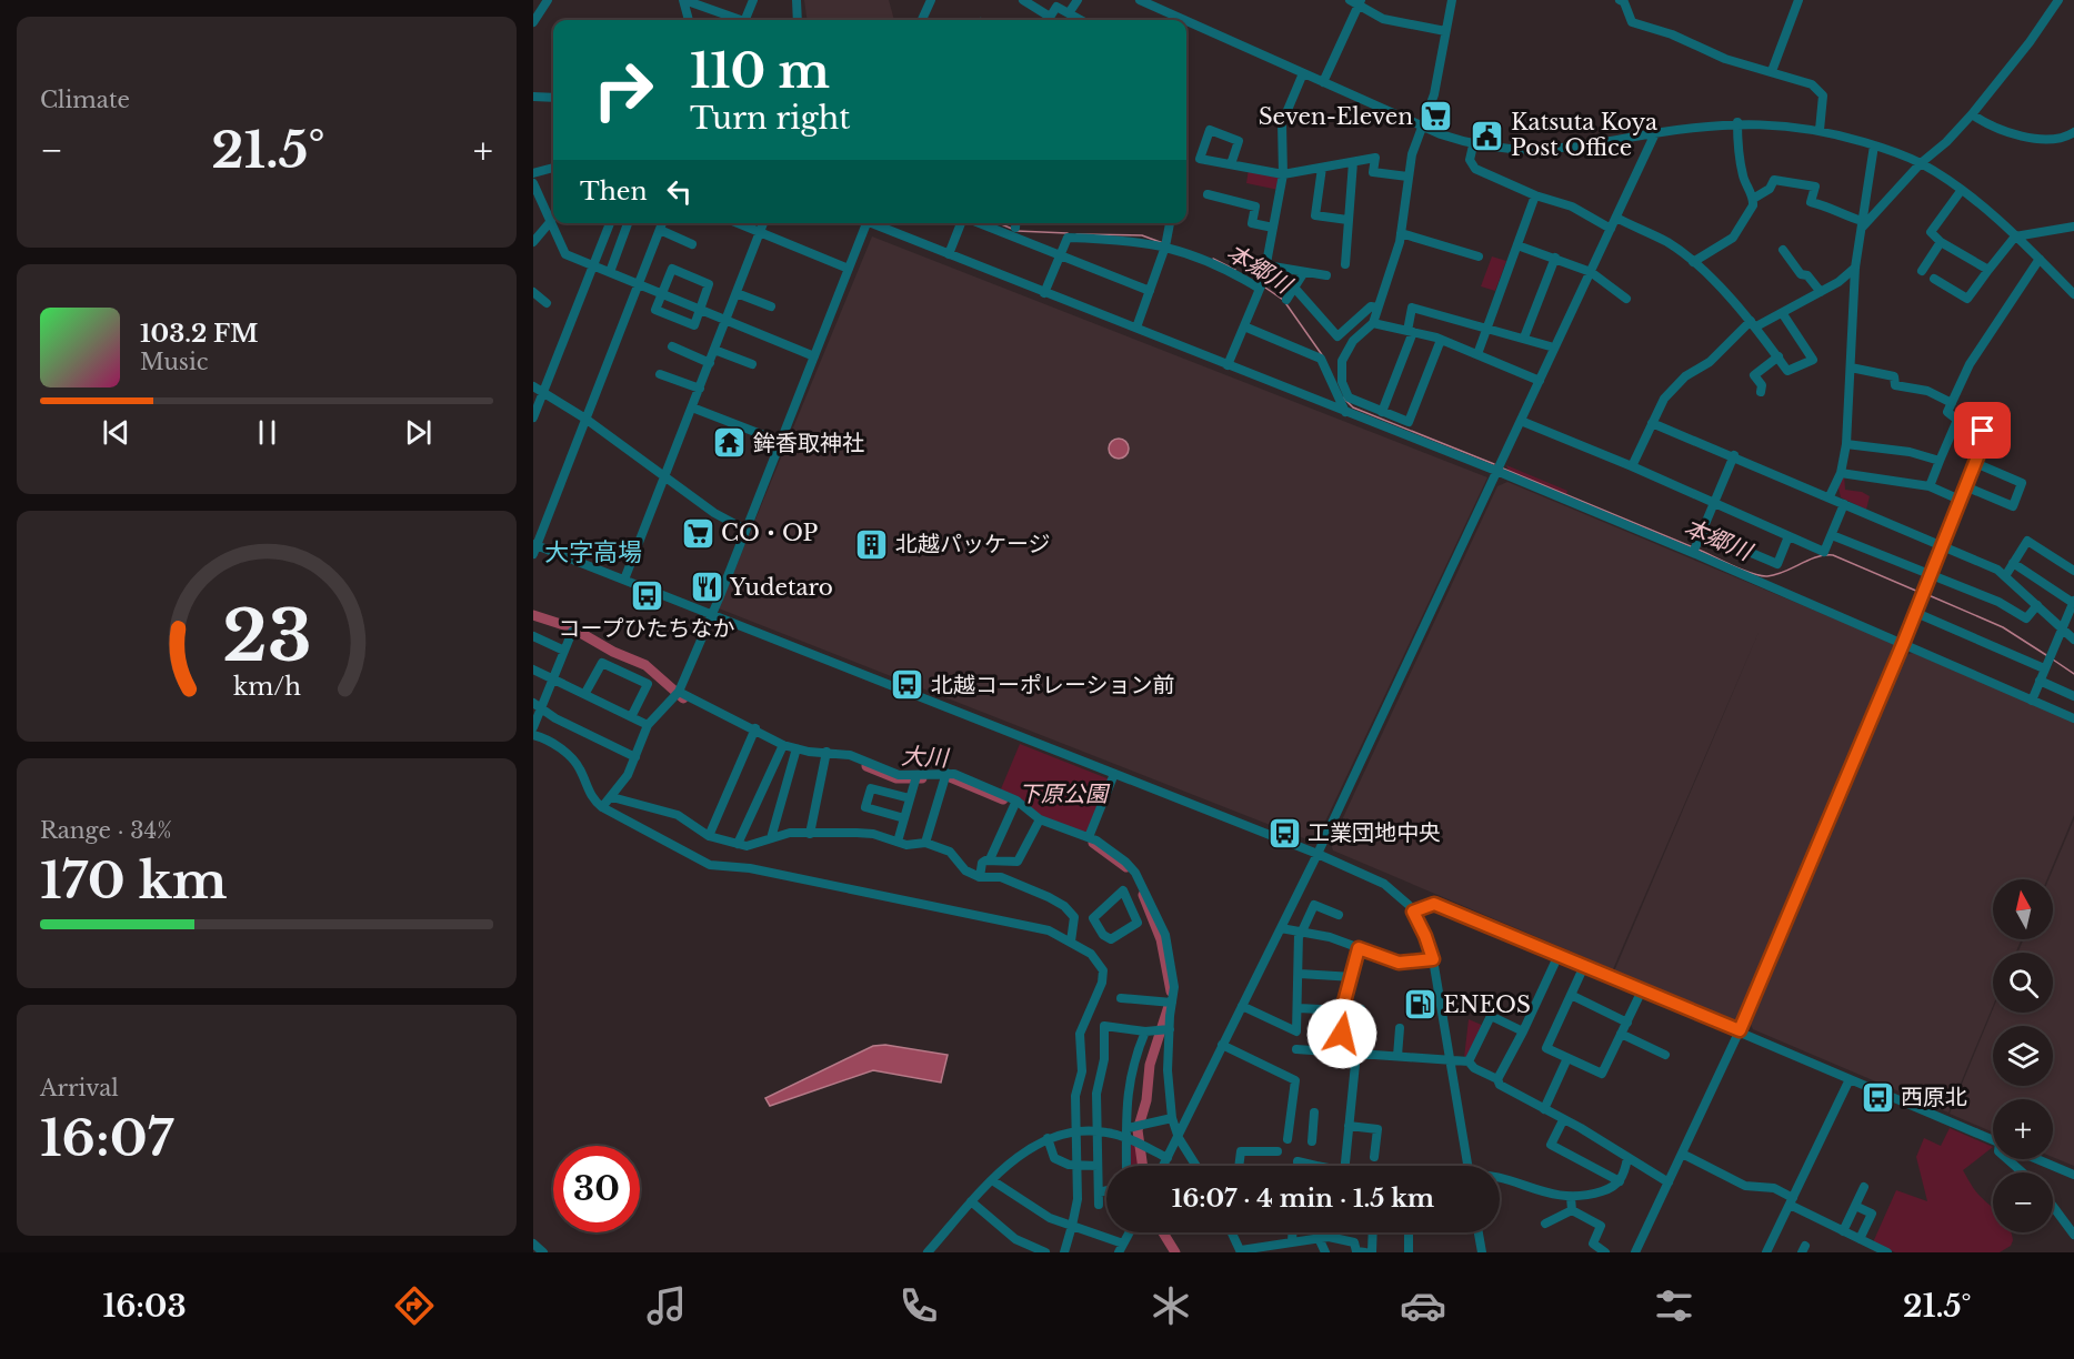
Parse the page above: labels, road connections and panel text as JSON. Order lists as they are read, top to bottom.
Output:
{
  "districts": ["大字高場"],
  "water": ["本郷川", "大川"],
  "parks": ["下原公園"],
  "places": {
    "supermarket": ["Seven-Eleven", "CO・OP"],
    "public building": ["Katsuta Koya Post Office"],
    "temple": ["鉾香取神社"],
    "building": ["北越パッケージ"],
    "restaurant": ["Yudetaro"],
    "bus stop": [
      "コープひたちなか",
      "北越コーポレーション前",
      "工業団地中央",
      "西原北"
    ],
    "fuel station": ["ENEOS"]
  },
  "north": "top",
  "page": {
    "tile": [
      "Climate",
      ["Range · 34%", "170 km"],
      ["Arrival", "16:07"]
    ],
    "turn": ["110 m", "Turn right"],
    "heat": ["−", "21.5°", "+"],
    "then": "Then",
    "song": ["103.2 FM", "Music"],
    "map_buttons": ["+", "−"],
    "limit": "30",
    "trip": "16:07 · 4 min · 1.5 km",
    "tabs": ["16:03", "21.5°"],
    "gauge": ["23", "km/h"]
  }
}
